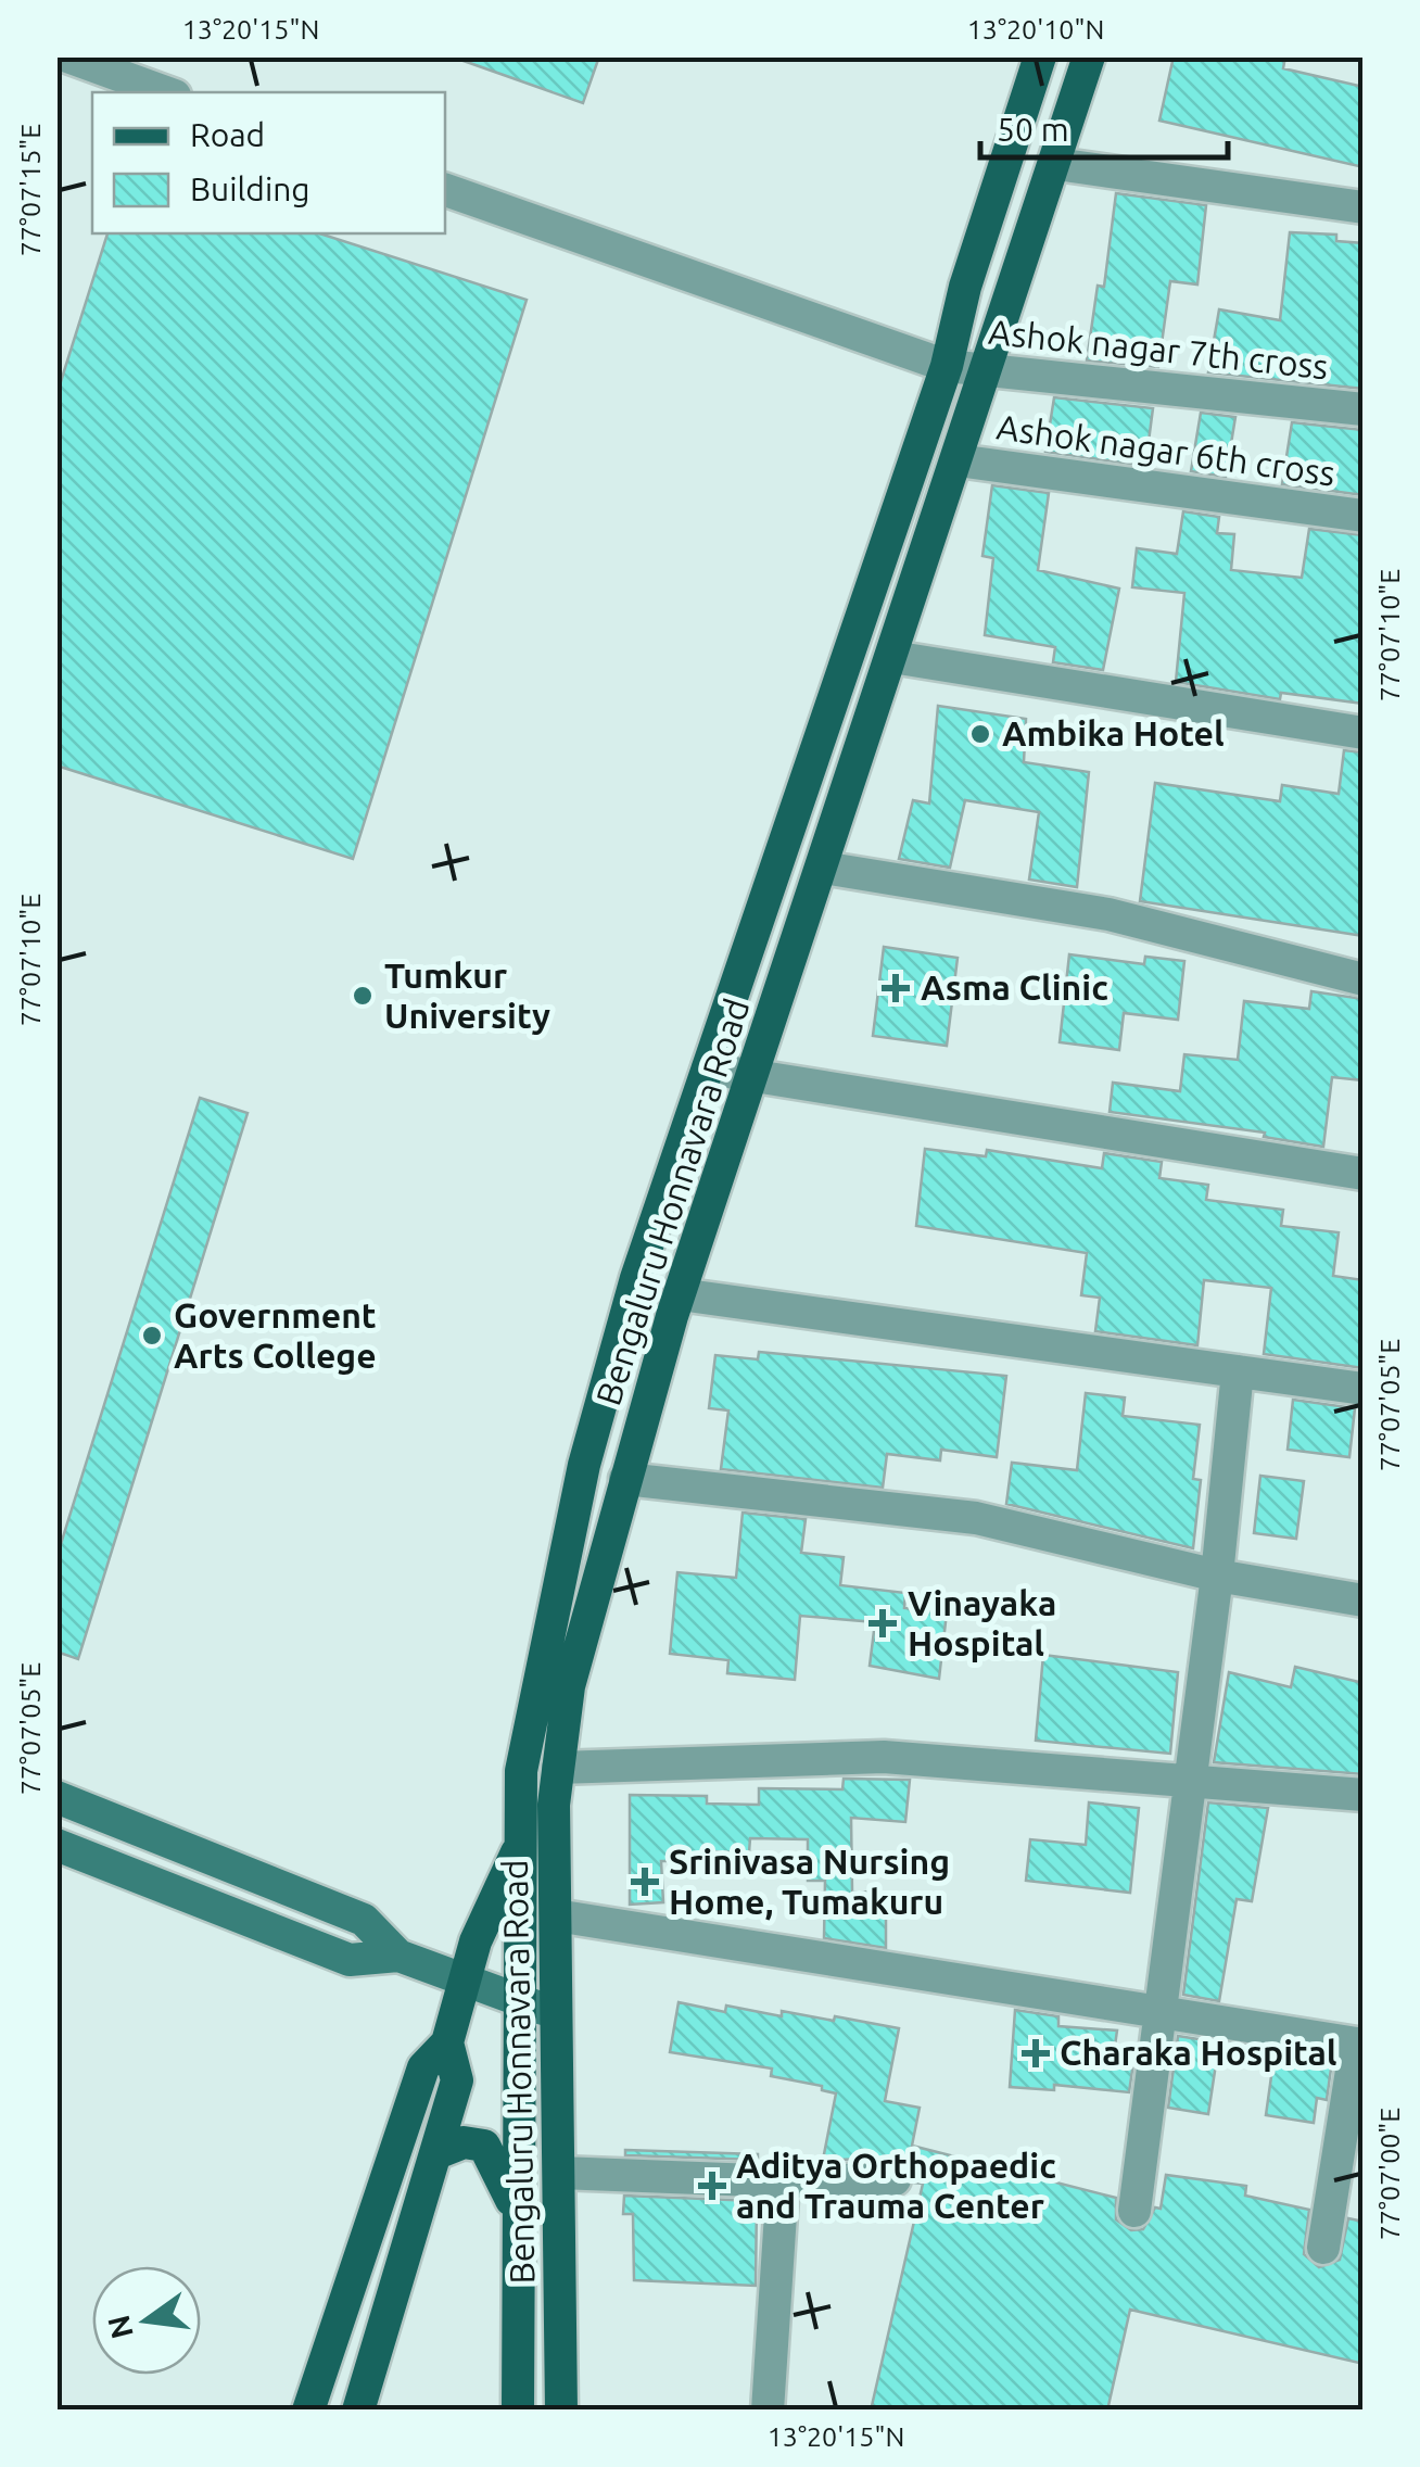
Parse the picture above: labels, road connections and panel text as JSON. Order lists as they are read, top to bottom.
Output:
{
  "streets": {
    "main road": ["Bengaluru Honnavara Road"],
    "street": ["Ashok nagar 7th cross", "Ashok nagar 6th cross"]
  },
  "crossings": [
    ["Ashok nagar 7th cross", "Bengaluru Honnavara Road"],
    ["Ashok nagar 6th cross", "Bengaluru Honnavara Road"]
  ],
  "places": {
    "other": ["Ambika Hotel", "Tumkur University", "Government Arts College"],
    "health": [
      "Asma Clinic",
      "Vinayaka Hospital",
      "Srinivasa Nursing Home, Tumakuru",
      "Charaka Hospital",
      "Aditya Orthopaedic and Trauma Center"
    ]
  },
  "legend": ["Road", "Building"],
  "scale_bar": "50 m",
  "north": "left",
  "coordinates": [
    "13°20'15\"N",
    "13°20'10\"N",
    "77°07'15\"E",
    "77°07'10\"E",
    "77°07'05\"E",
    "77°07'00\"E"
  ]
}
